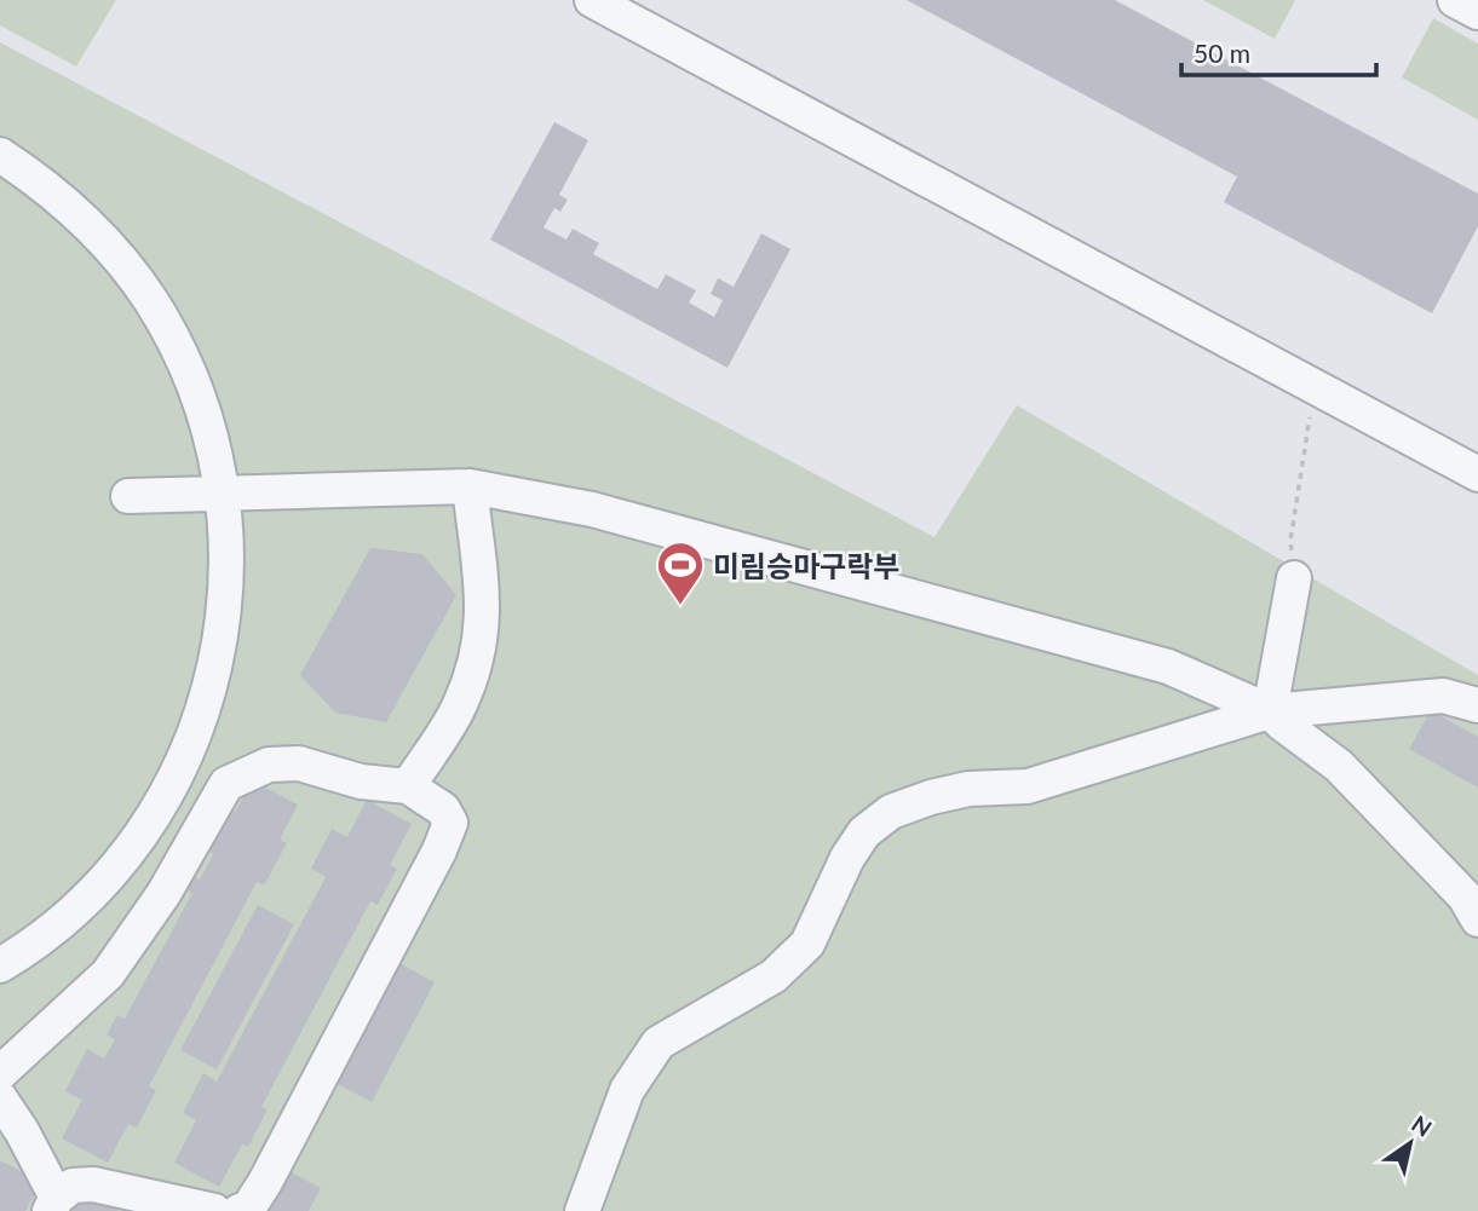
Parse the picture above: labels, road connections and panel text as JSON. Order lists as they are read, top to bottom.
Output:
{
  "places": {
    "sports": ["미림승마구락부"]
  },
  "scale_bar": "50 m",
  "north": "top right"
}
